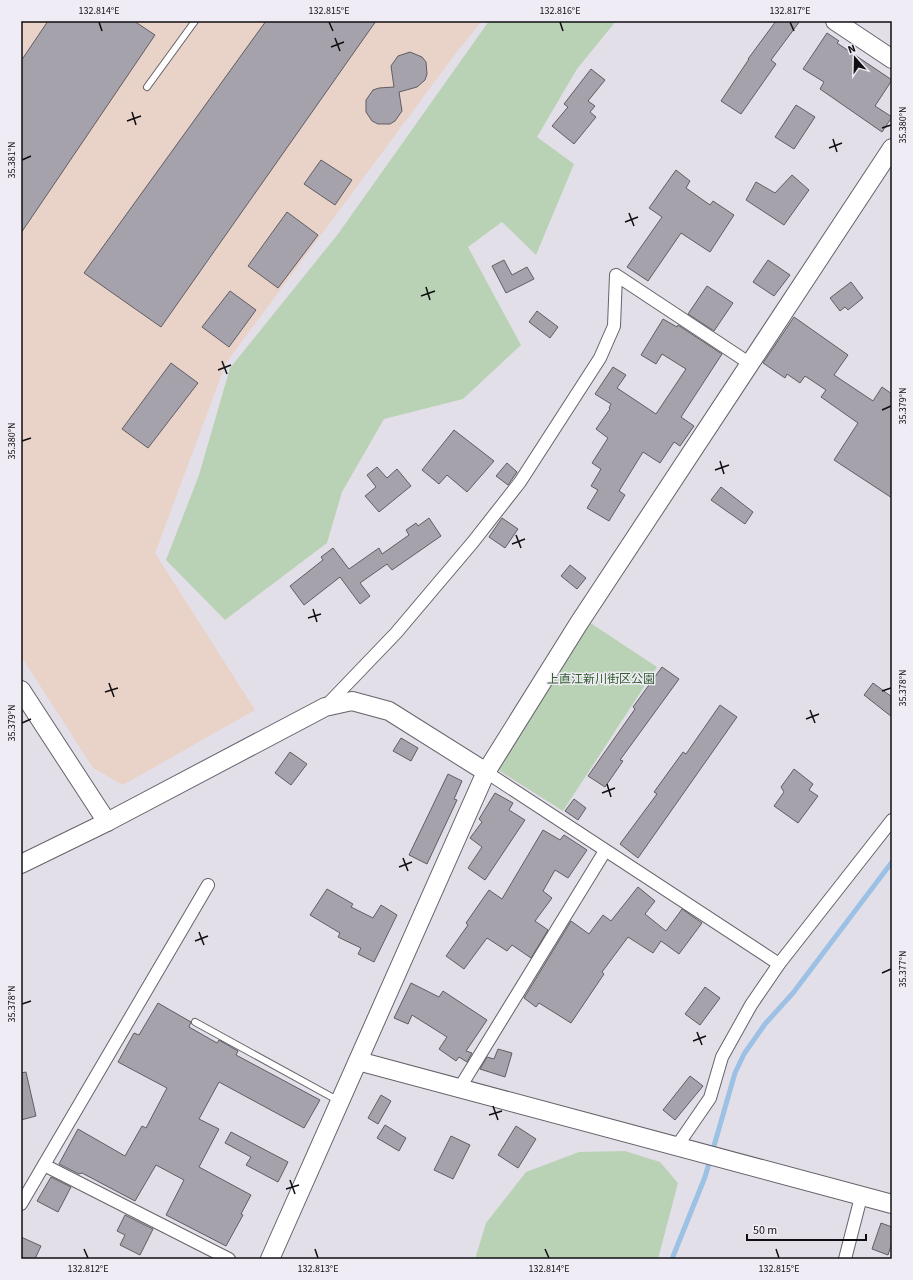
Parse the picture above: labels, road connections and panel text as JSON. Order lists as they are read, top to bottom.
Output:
{
  "parks": ["上直江新川街区公園"],
  "scale_bar": "50 m",
  "north": "top",
  "coordinates": [
    "132.814°E",
    "132.815°E",
    "132.816°E",
    "132.817°E",
    "35.380°N",
    "35.381°N",
    "35.379°N",
    "35.378°N",
    "35.377°N",
    "132.812°E",
    "132.813°E"
  ]
}
